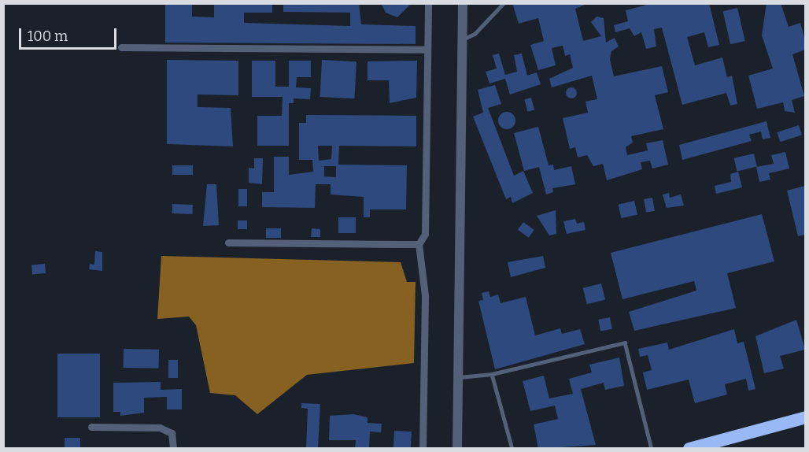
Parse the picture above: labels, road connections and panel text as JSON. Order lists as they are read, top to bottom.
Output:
{
  "scale_bar": "100 m"
}
